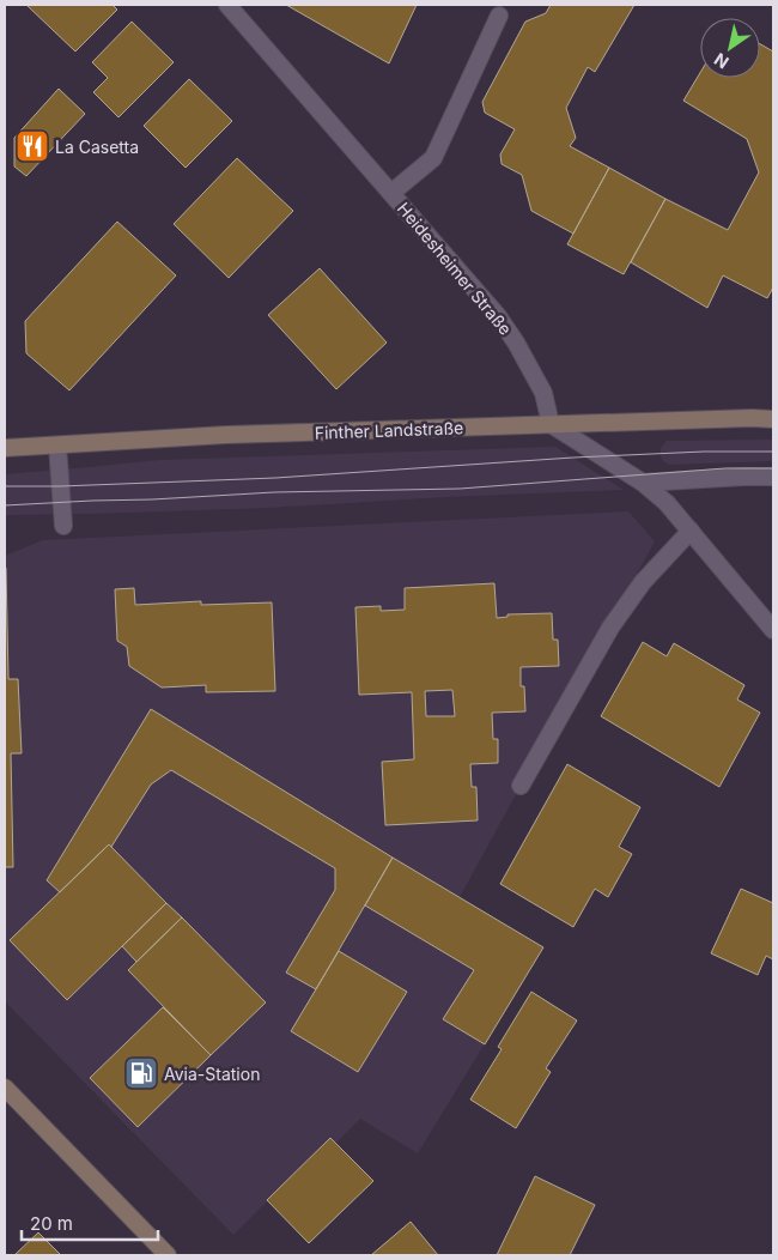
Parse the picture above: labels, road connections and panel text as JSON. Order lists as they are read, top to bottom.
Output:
{
  "streets": {
    "main road": ["Finther Landstraße"],
    "street": ["Heidesheimer Straße"]
  },
  "crossings": [
    ["Heidesheimer Straße", "Finther Landstraße"]
  ],
  "places": {
    "restaurant": ["La Casetta"],
    "fuel station": ["Avia-Station"]
  },
  "scale_bar": "20 m",
  "north": "bottom left"
}
